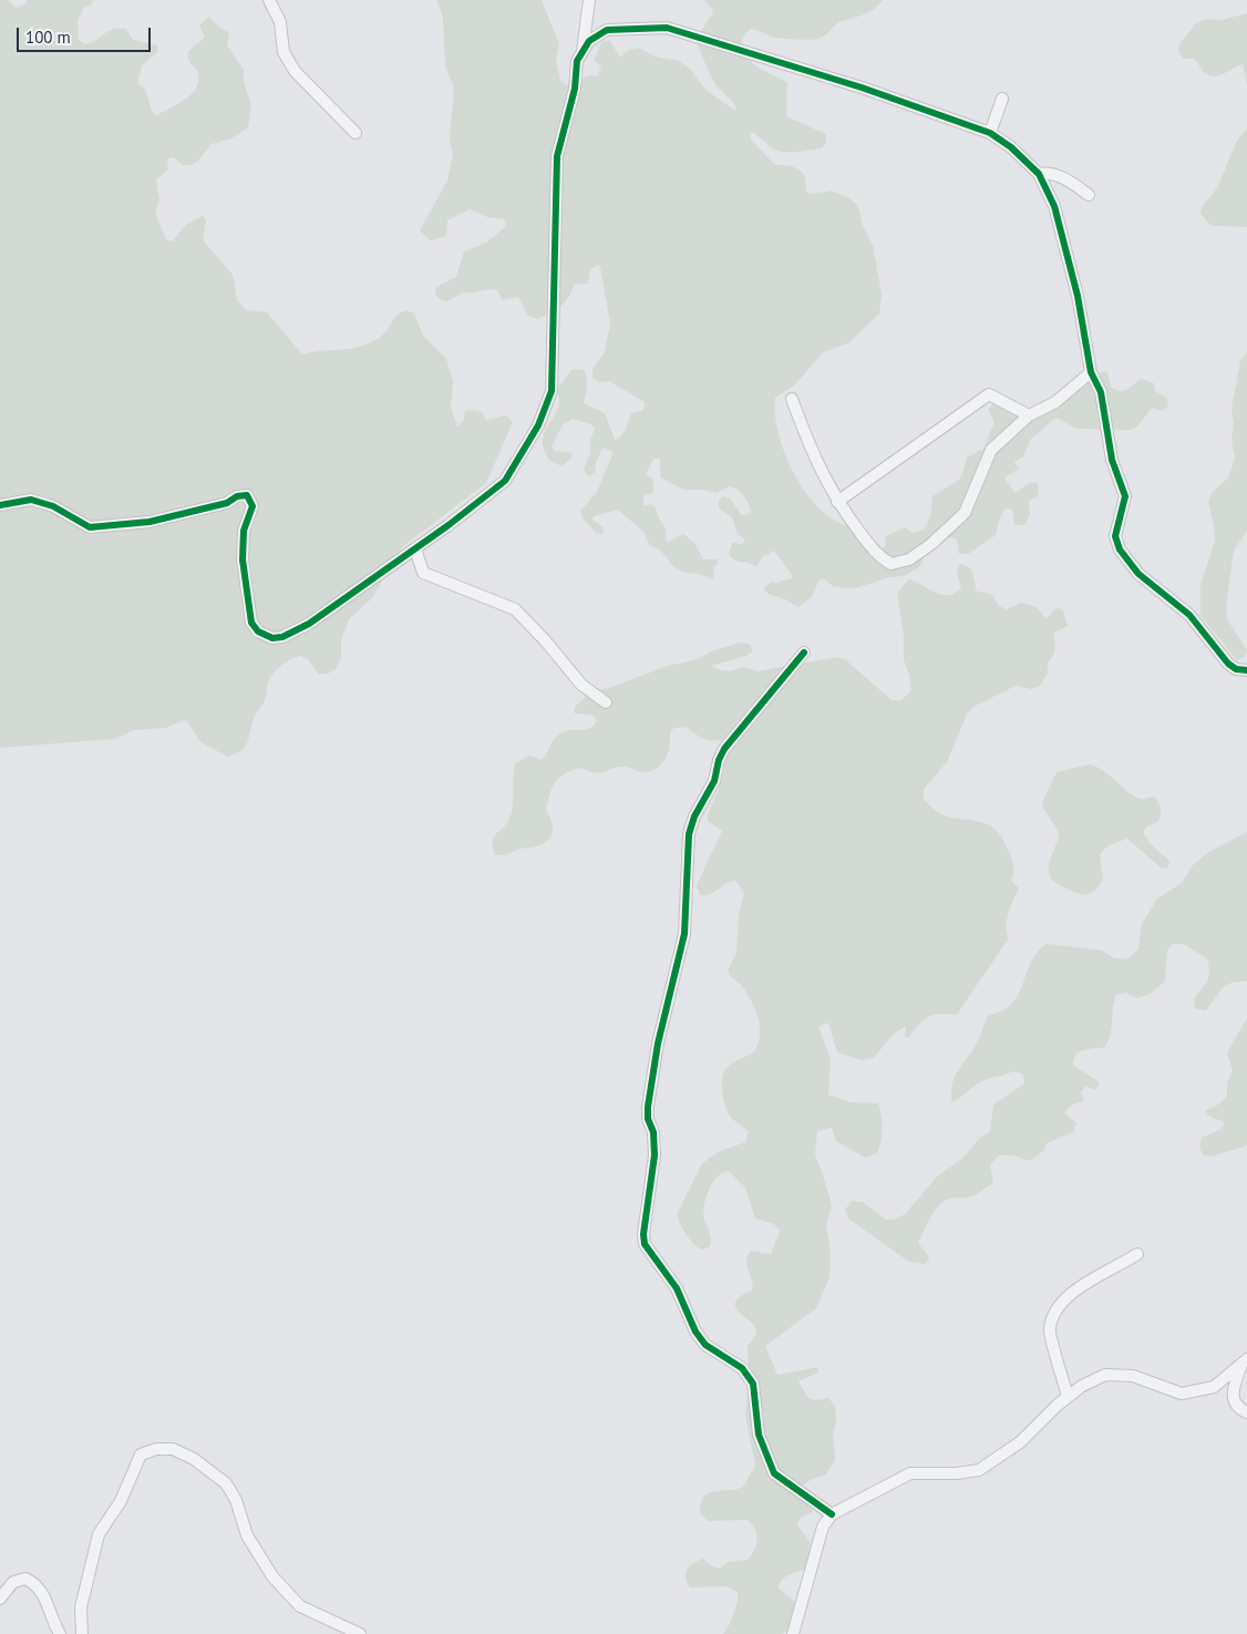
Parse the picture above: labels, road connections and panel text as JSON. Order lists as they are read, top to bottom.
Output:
{
  "scale_bar": "100 m"
}
